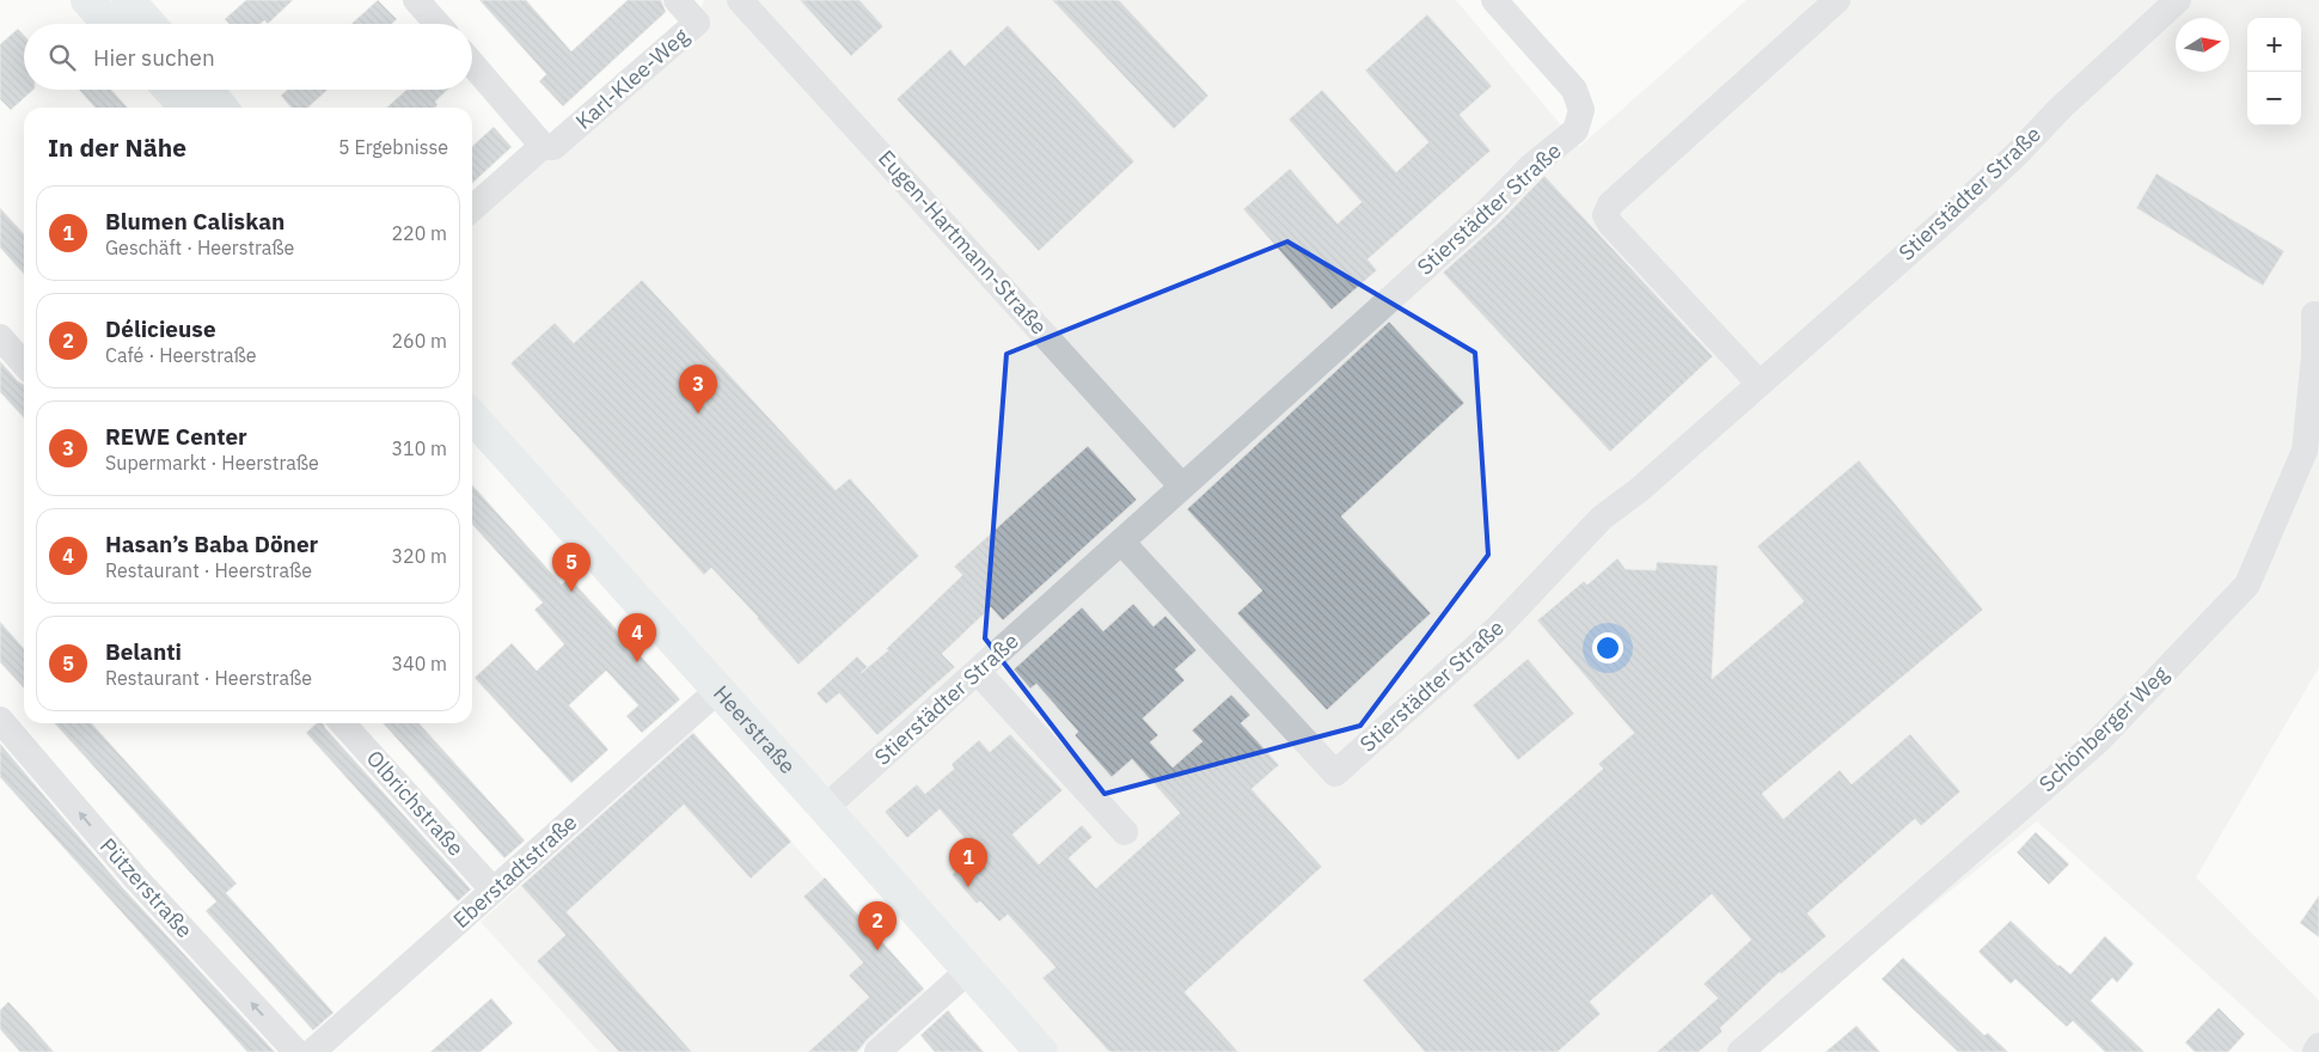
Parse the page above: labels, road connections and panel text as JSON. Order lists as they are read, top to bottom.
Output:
{
  "streets": {
    "main road": ["Heerstraße"],
    "street": [
      "Karl-Klee-Weg",
      "Stierstädter Straße",
      "Eugen-Hartmann-Straße",
      "Schönberger Weg",
      "Olbrichstraße",
      "Eberstadtstraße",
      "Pützerstraße"
    ]
  },
  "crossings": [
    ["Stierstädter Straße", "Eugen-Hartmann-Straße"],
    ["Stierstädter Straße", "Heerstraße"],
    ["Heerstraße", "Eberstadtstraße"],
    ["Olbrichstraße", "Eberstadtstraße"]
  ],
  "one_way": ["Pützerstraße"],
  "north": "right",
  "page": {
    "map_buttons": ["+", "−"],
    "search": "Hier suchen",
    "heading": ["In der Nähe", "5 Ergebnisse"],
    "list": [
      {
        "mark": "1",
        "name": "Blumen Caliskan",
        "note": "Geschäft · Heerstraße",
        "value": "220 m"
      },
      {
        "mark": "2",
        "name": "Délicieuse",
        "note": "Café · Heerstraße",
        "value": "260 m"
      },
      {
        "mark": "3",
        "name": "REWE Center",
        "note": "Supermarkt · Heerstraße",
        "value": "310 m"
      },
      {
        "mark": "4",
        "name": "Hasan’s Baba Döner",
        "note": "Restaurant · Heerstraße",
        "value": "320 m"
      },
      {
        "mark": "5",
        "name": "Belanti",
        "note": "Restaurant · Heerstraße",
        "value": "340 m"
      }
    ],
    "pins": [
      "3",
      "5",
      "4",
      "1",
      "2"
    ]
  }
}
